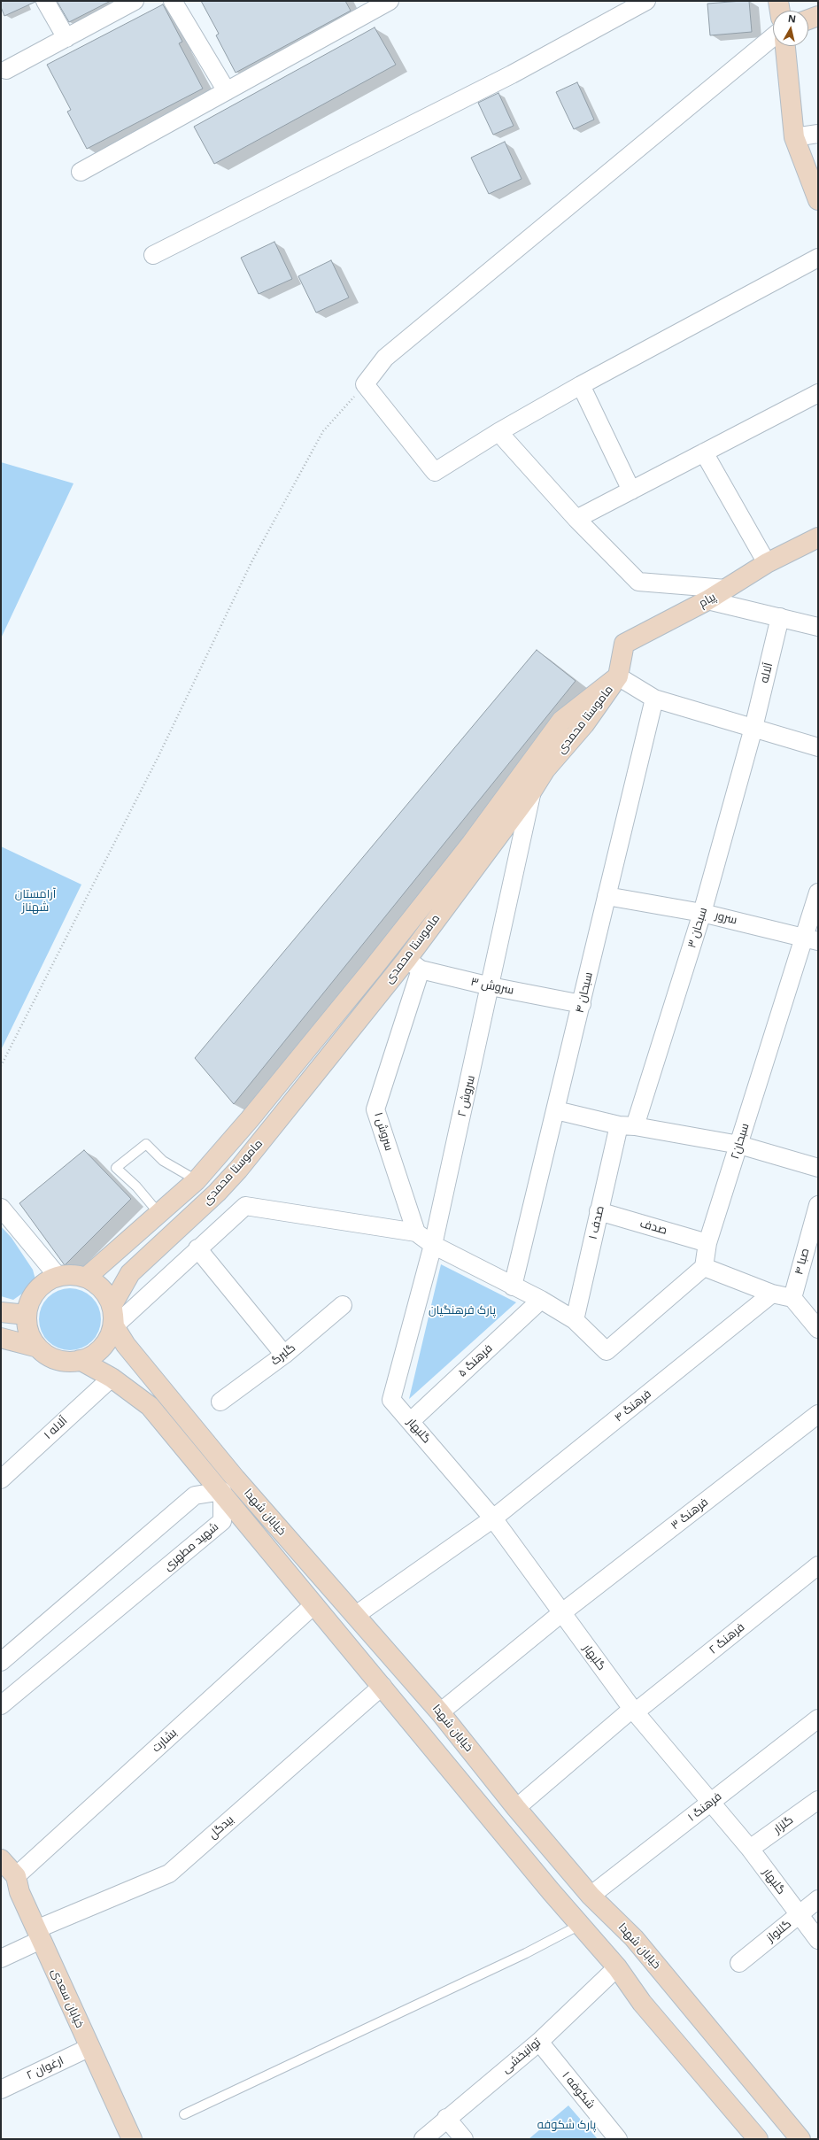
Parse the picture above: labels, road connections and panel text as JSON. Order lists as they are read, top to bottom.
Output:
{
  "streets": {
    "main road": [
      "پیام",
      "ماموستا محمدی",
      "خیابان شهدا",
      "خیابان سعدی"
    ],
    "street": [
      "آلاله",
      "سرور",
      "سبحان ۳",
      "سروش ۳",
      "سبحان ۴",
      "سروش ۲",
      "سروش ۱",
      "سبحان۲",
      "صدف ۱",
      "صدف",
      "صبا ۴",
      "گلبرگ",
      "فرهنگ ۵",
      "فرهنگ ۴",
      "آلاله ۱",
      "گلبهار",
      "فرهنگ ۳",
      "شهید مطهری",
      "فرهنگ ۲",
      "بشارت",
      "فرهنگ ۱",
      "گلزار",
      "بیدگل",
      "گلنواز",
      "توانبخشی",
      "ارغوان ۲",
      "شکوفه ۱"
    ]
  },
  "crossings": [
    ["پیام", "ماموستا محمدی"],
    ["آلاله", "سبحان ۳"],
    ["ماموستا محمدی", "سروش ۳"],
    ["ماموستا محمدی", "سروش ۲"],
    ["ماموستا محمدی", "سروش ۱"],
    ["ماموستا محمدی", "خیابان شهدا"],
    ["سرور", "سبحان ۳"],
    ["سرور", "سبحان ۴"],
    ["سرور", "سبحان۲"],
    ["سبحان ۳", "صدف ۱"],
    ["سروش ۳", "سبحان ۴"],
    ["سروش ۳", "سروش ۲"],
    ["سروش ۳", "سروش ۱"],
    ["سروش ۲", "گلبهار"],
    ["سبحان۲", "صدف"],
    ["صدف ۱", "صدف"],
    ["فرهنگ ۵", "گلبهار"],
    ["فرهنگ ۴", "گلبهار"],
    ["فرهنگ ۴", "خیابان شهدا"],
    ["آلاله ۱", "خیابان شهدا"],
    ["گلبهار", "فرهنگ ۳"],
    ["گلبهار", "فرهنگ ۲"],
    ["گلبهار", "فرهنگ ۱"],
    ["گلبهار", "گلزار"],
    ["گلبهار", "گلنواز"],
    ["خیابان شهدا", "فرهنگ ۳"],
    ["خیابان شهدا", "شهید مطهری"],
    ["خیابان شهدا", "فرهنگ ۲"],
    ["خیابان شهدا", "بشارت"],
    ["خیابان شهدا", "فرهنگ ۱"],
    ["خیابان شهدا", "بیدگل"],
    ["خیابان شهدا", "توانبخشی"],
    ["بشارت", "خیابان سعدی"],
    ["بیدگل", "خیابان سعدی"],
    ["خیابان سعدی", "ارغوان ۲"],
    ["توانبخشی", "شکوفه ۱"]
  ],
  "parks": ["آرامستان شهناز", "پارک فرهنگیان", "پارک شکوفه"],
  "north": "top"
}
